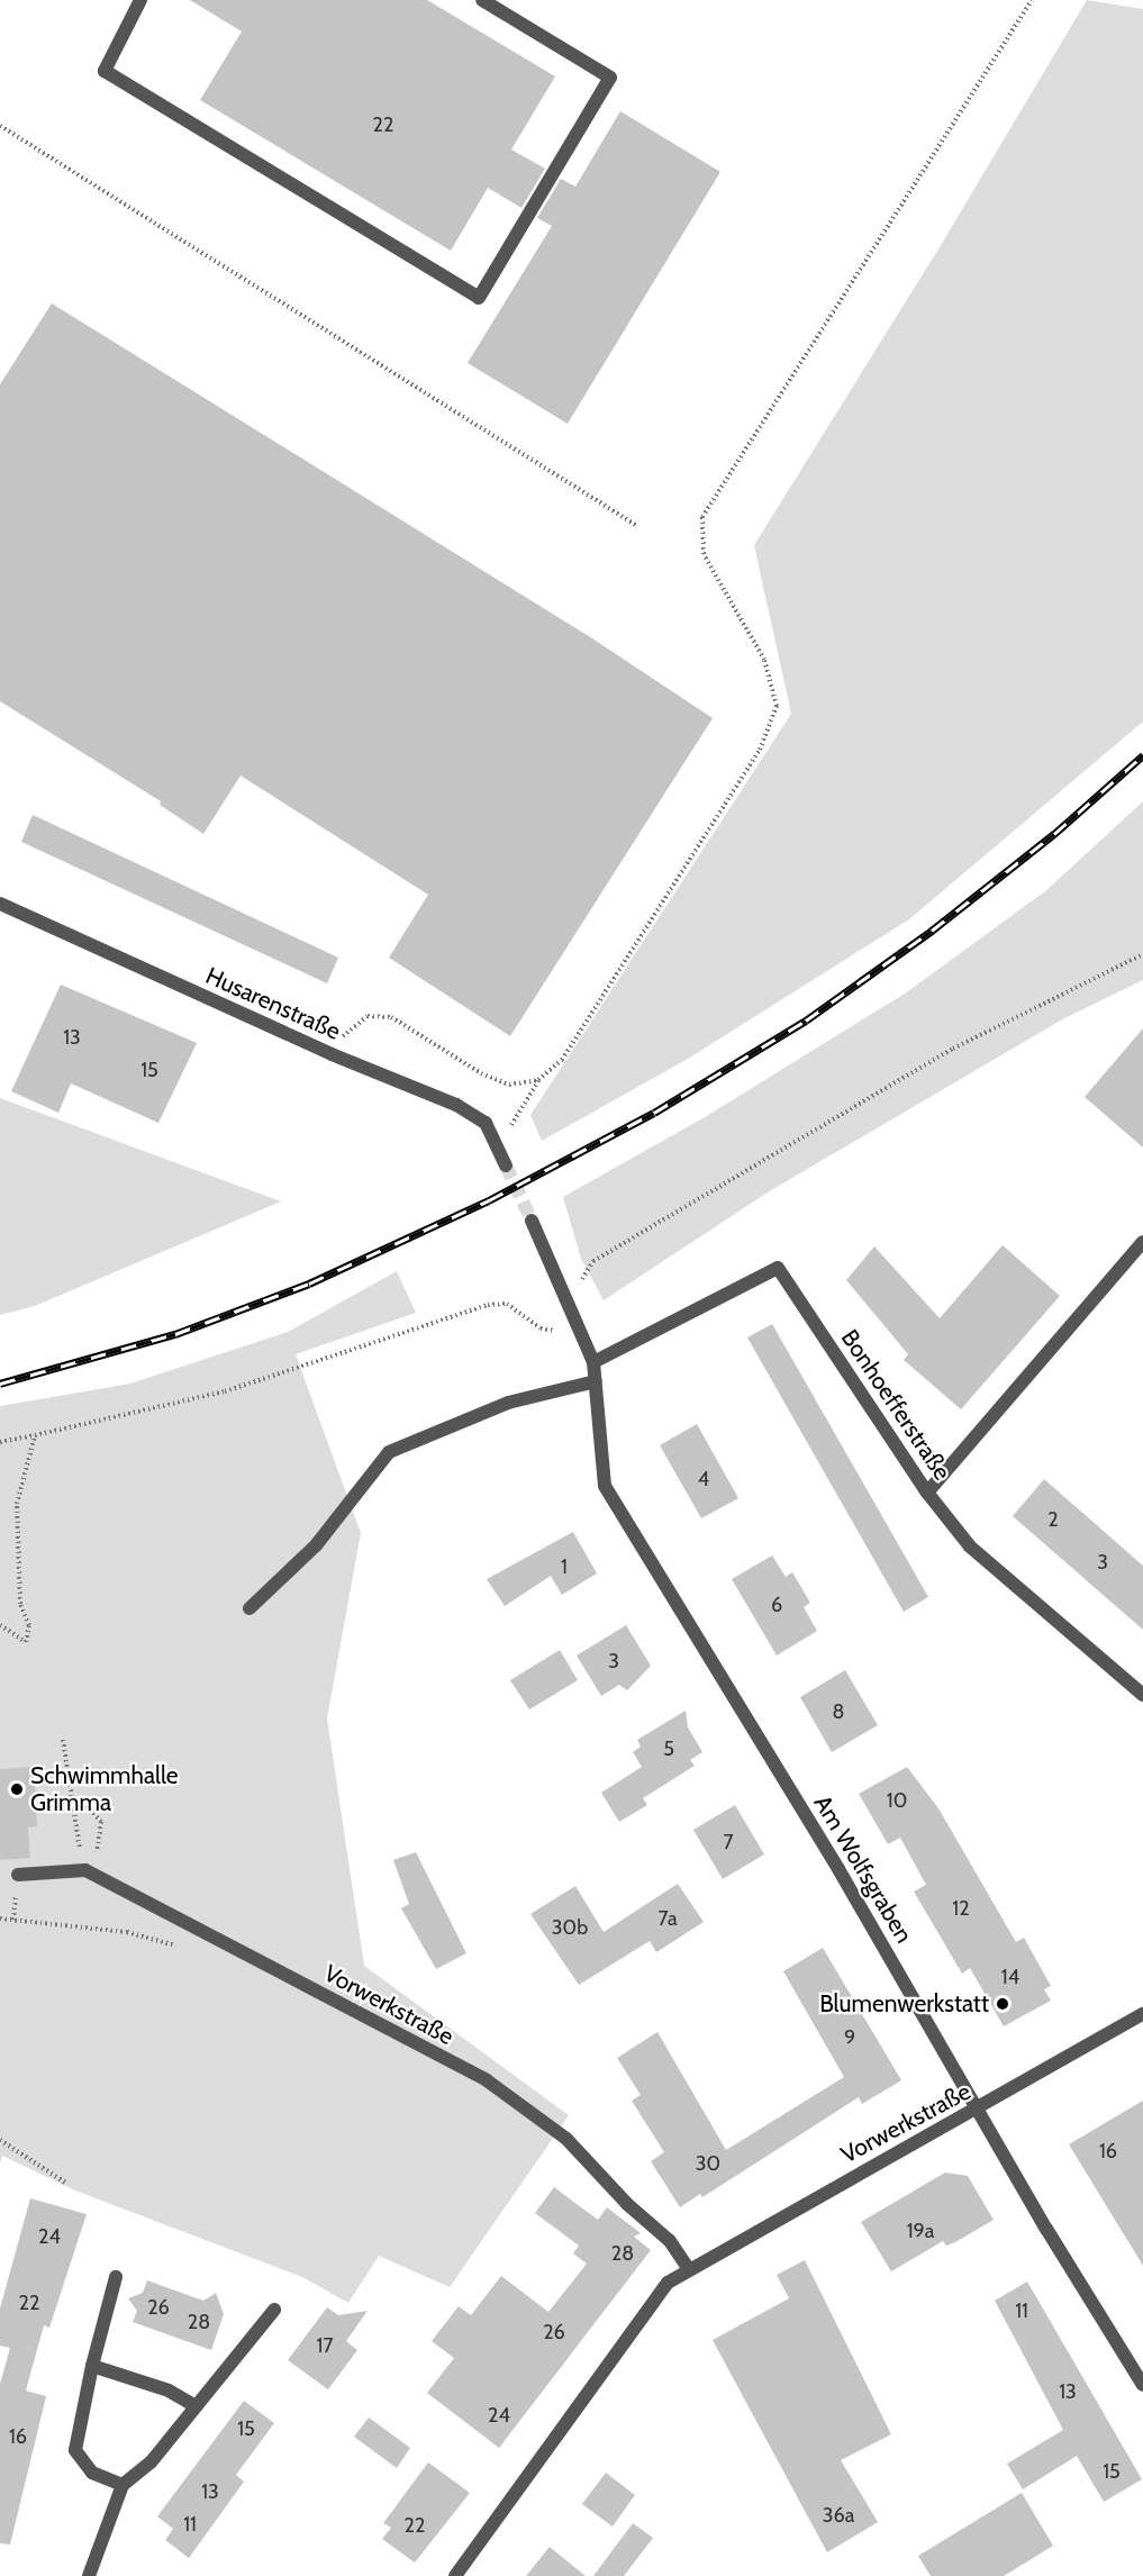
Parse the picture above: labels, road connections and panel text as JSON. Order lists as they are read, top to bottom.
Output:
{
  "streets": {
    "street": [
      "Husarenstraße",
      "Bonhoefferstraße",
      "Am Wolfsgraben",
      "Vorwerkstraße"
    ]
  },
  "crossings": [
    ["Bonhoefferstraße", "Am Wolfsgraben"],
    ["Am Wolfsgraben", "Vorwerkstraße"]
  ],
  "places": ["Schwimmhalle Grimma", "Blumenwerkstatt"],
  "house_numbers": [
    "22",
    "13",
    "15",
    "4",
    "2",
    "3",
    "1",
    "6",
    "3",
    "8",
    "5",
    "10",
    "7",
    "12",
    "7a",
    "30b",
    "14",
    "9",
    "16",
    "30",
    "19a",
    "24",
    "28",
    "22",
    "26",
    "11",
    "28",
    "26",
    "17",
    "13",
    "24",
    "15",
    "16",
    "15",
    "13",
    "36a",
    "11",
    "22"
  ]
}
